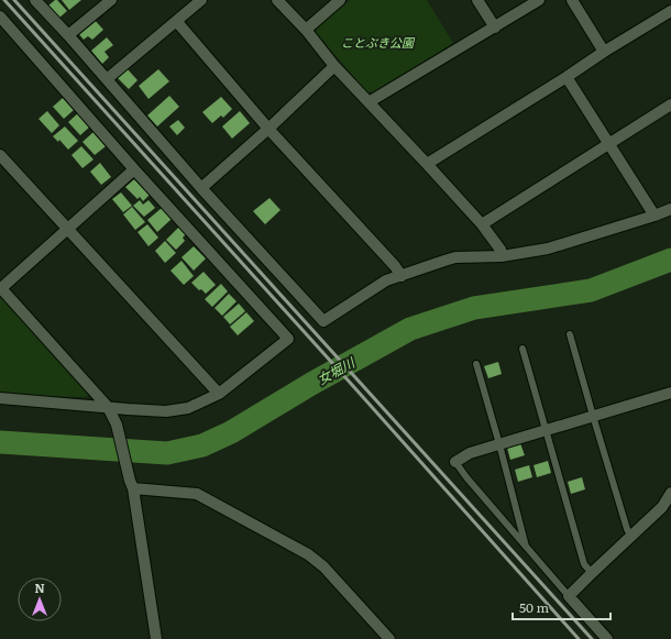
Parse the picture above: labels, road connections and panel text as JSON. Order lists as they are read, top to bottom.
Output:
{
  "water": ["女堀川"],
  "parks": ["ことぶき公園"],
  "scale_bar": "50 m",
  "north": "top"
}
